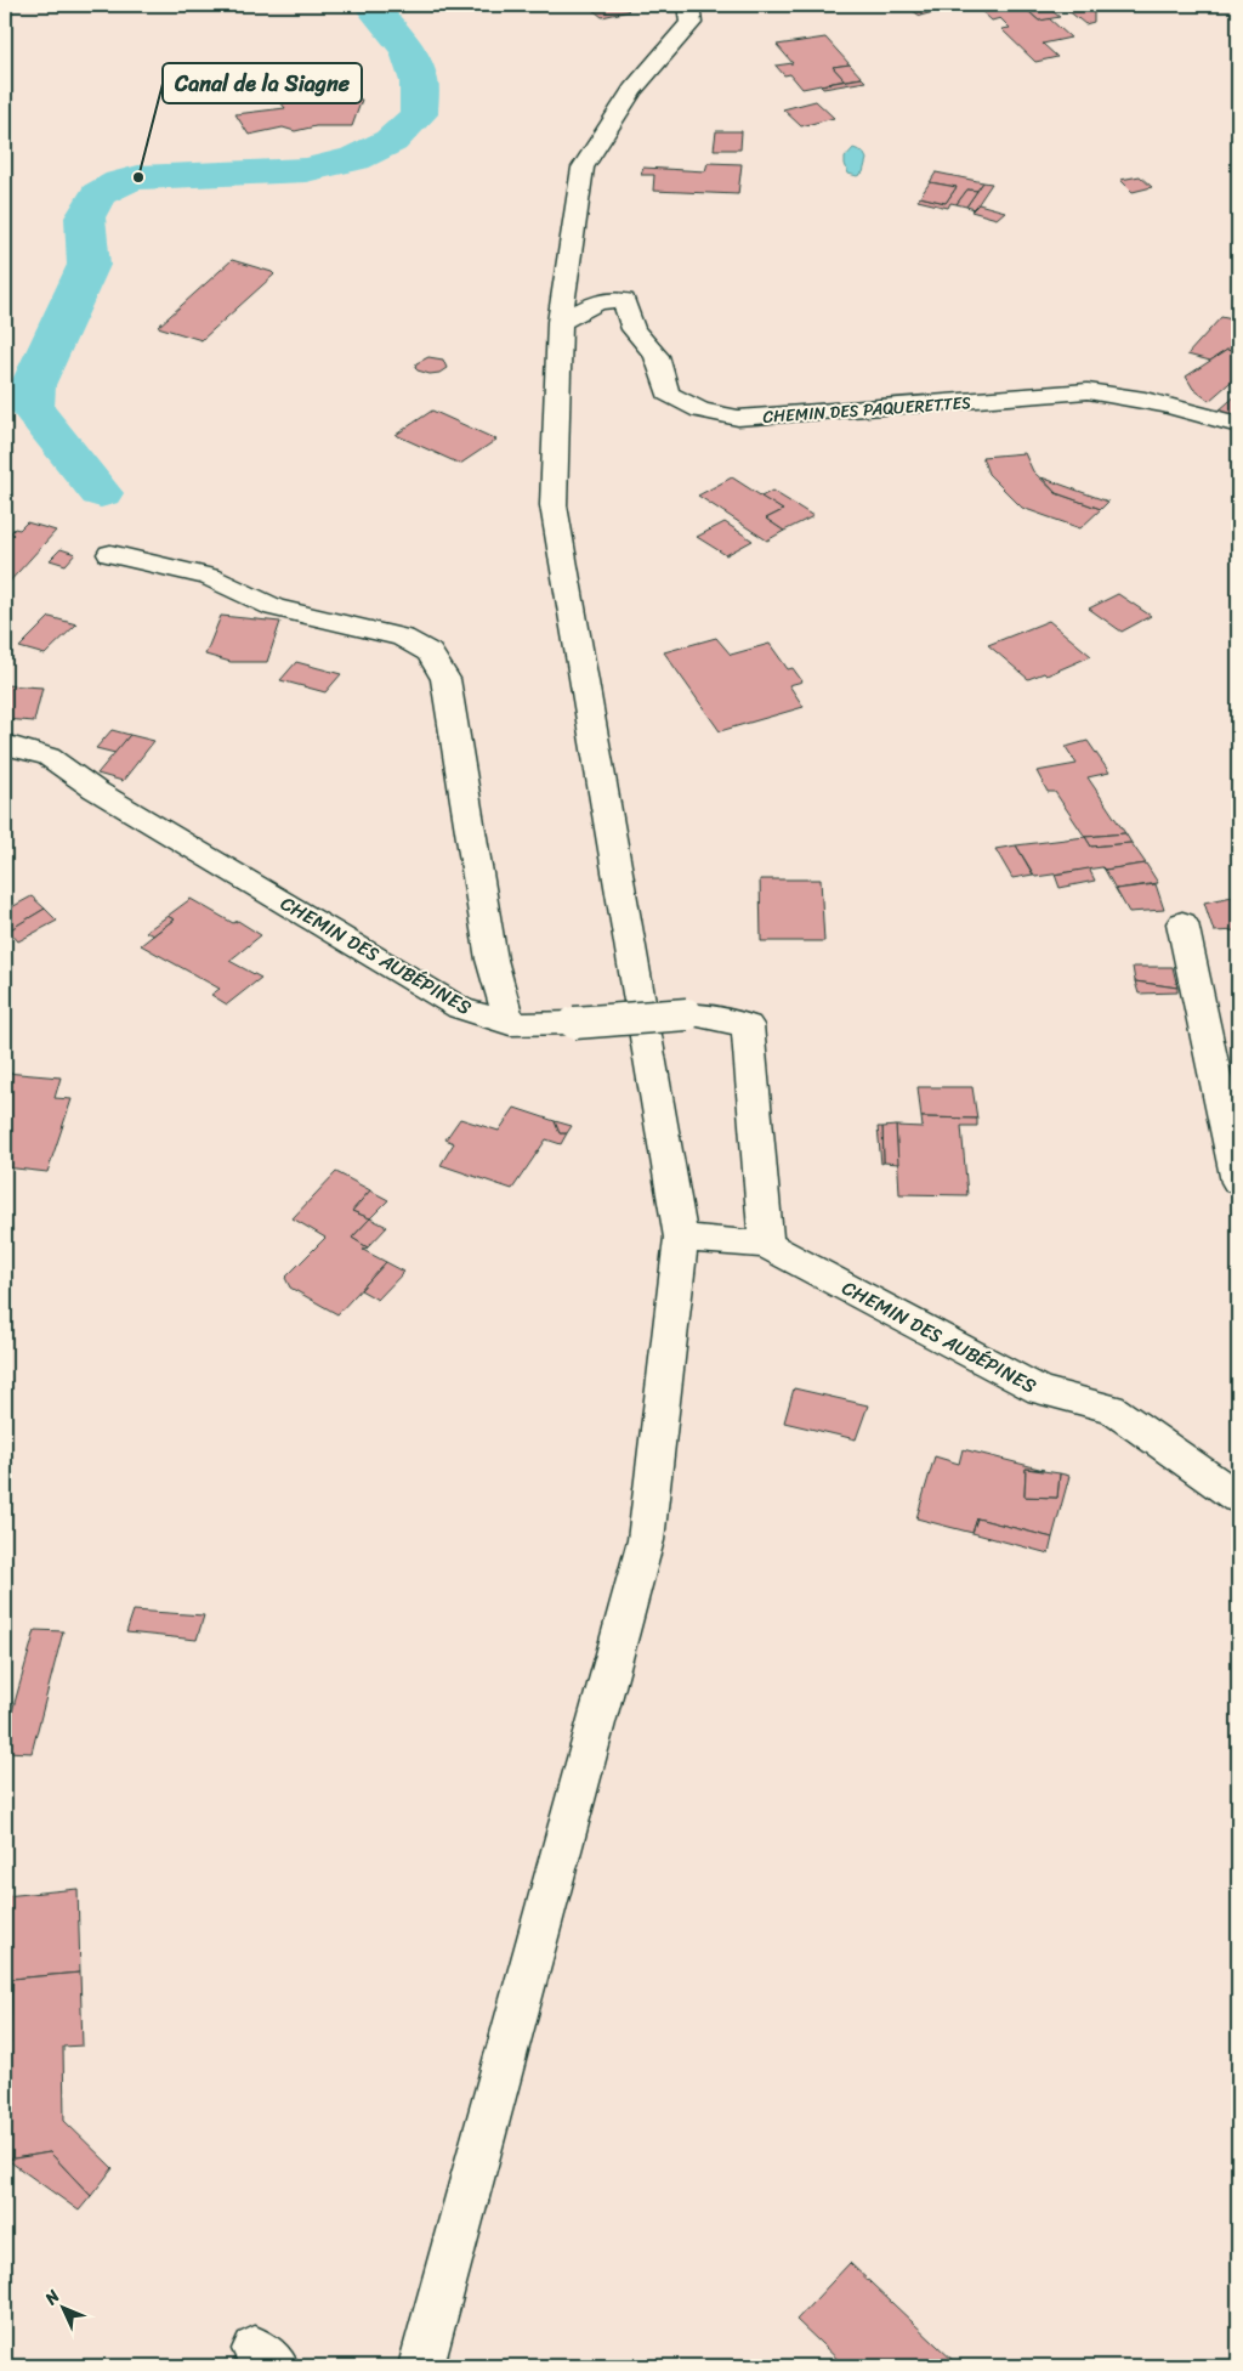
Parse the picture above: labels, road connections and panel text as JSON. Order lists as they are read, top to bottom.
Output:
{
  "streets": {
    "street": ["CHEMIN DES PAQUERETTES", "CHEMIN DES AUBÉPINES"]
  },
  "places": ["Canal de la Siagne"],
  "north": "top left"
}
